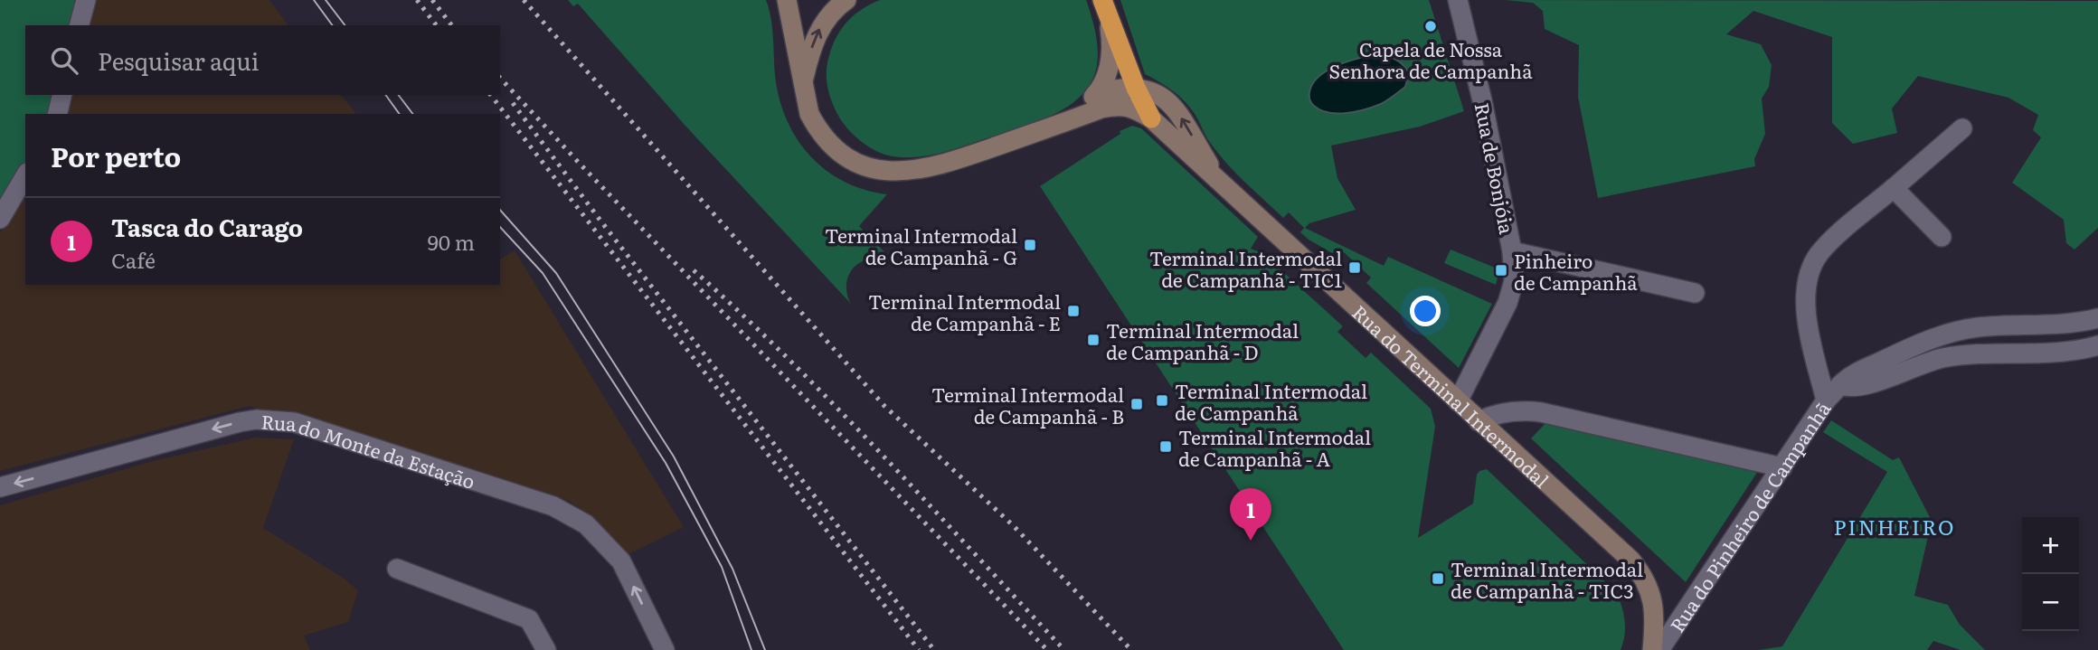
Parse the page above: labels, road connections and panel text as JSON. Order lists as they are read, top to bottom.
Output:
{
  "streets": {
    "street": [
      "Rua de Bonjóia",
      "Rua do Terminal Intermodal",
      "Rua do Monte da Estação",
      "Rua do Pinheiro de Campanhã"
    ]
  },
  "crossings": [
    ["Rua de Bonjóia", "Rua do Terminal Intermodal"],
    ["Rua do Terminal Intermodal", "Rua do Pinheiro de Campanhã"]
  ],
  "one_way": ["Rua do Monte da Estação"],
  "districts": ["PINHEIRO"],
  "places": {
    "other": ["Capela de Nossa Senhora de Campanhã"],
    "transit": [
      "Terminal Intermodal de Campanhã - G",
      "Terminal Intermodal de Campanhã - TIC1",
      "Pinheiro de Campanhã",
      "Terminal Intermodal de Campanhã - E",
      "Terminal Intermodal de Campanhã - D",
      "Terminal Intermodal de Campanhã",
      "Terminal Intermodal de Campanhã - B",
      "Terminal Intermodal de Campanhã - A",
      "Terminal Intermodal de Campanhã - TIC3"
    ]
  },
  "page": {
    "search": "Pesquisar aqui",
    "heading": "Por perto",
    "list": [
      {
        "mark": "1",
        "name": "Tasca do Carago",
        "note": "Café",
        "value": "90 m"
      }
    ],
    "pins": "1",
    "map_buttons": ["+", "−"]
  }
}
